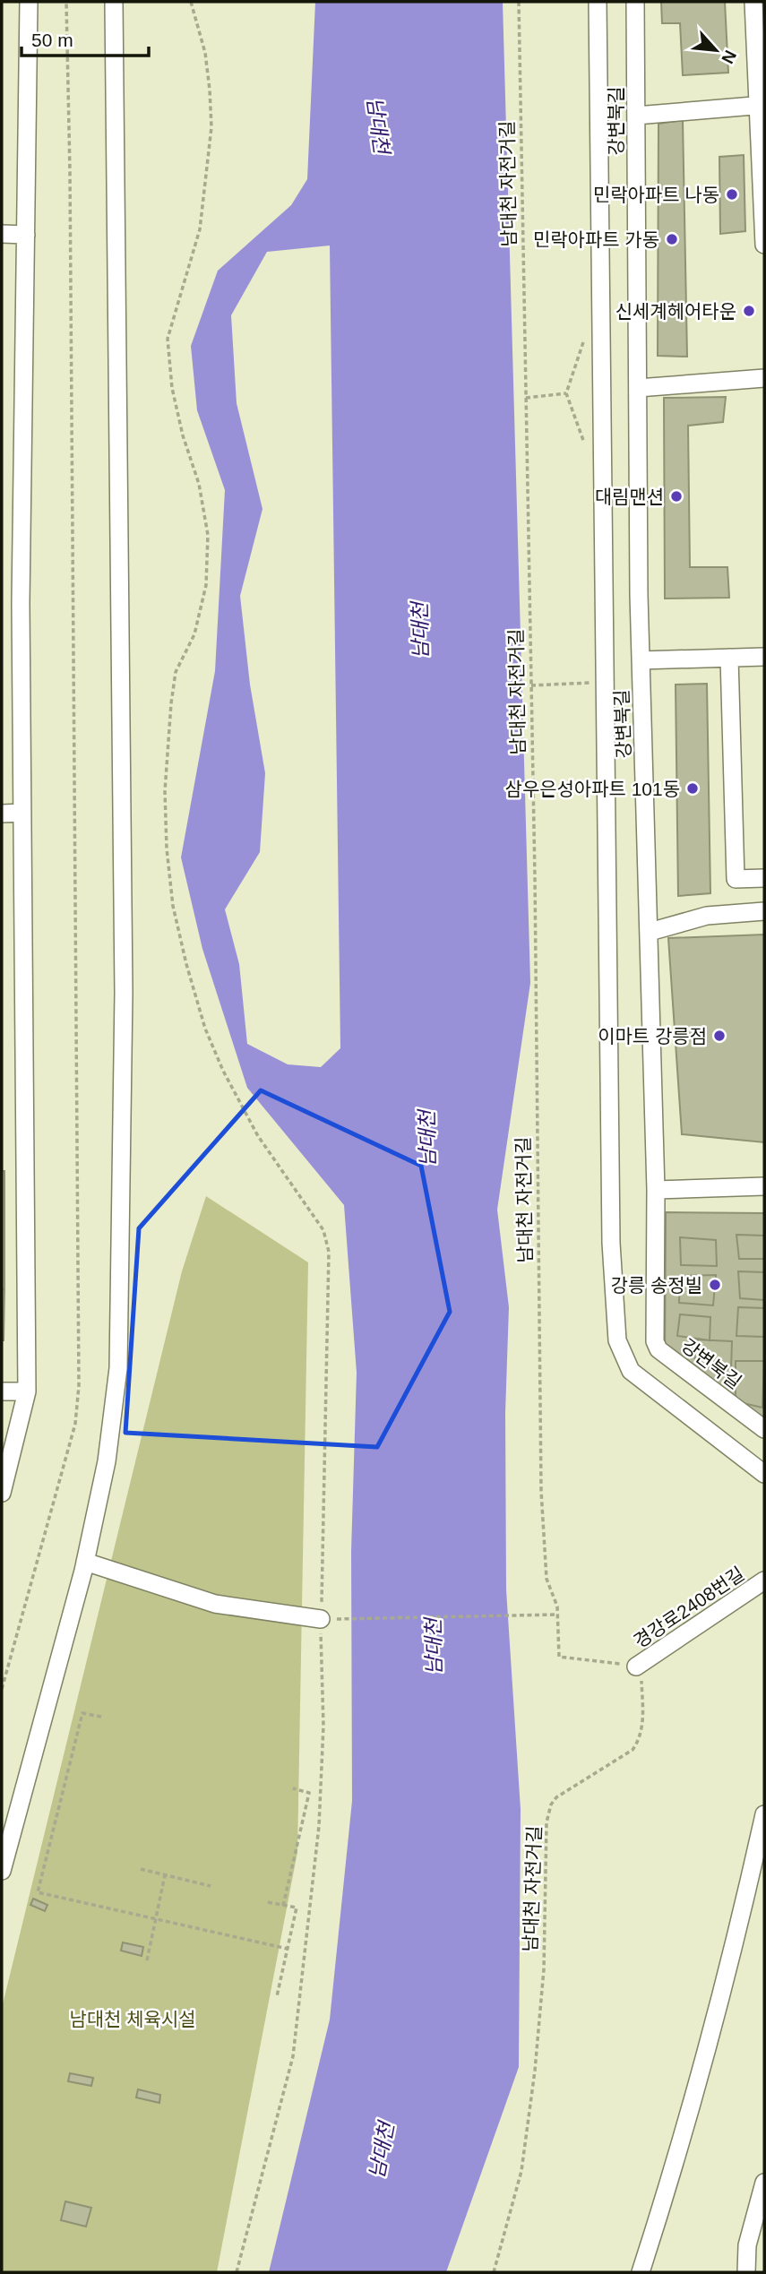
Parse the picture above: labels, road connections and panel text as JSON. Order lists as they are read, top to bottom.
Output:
{
  "streets": {
    "street": ["강변북길", "경강로2408번길"],
    "path": ["남대천 자전거길"]
  },
  "crossings": [
    ["남대천 자전거길", "경강로2408번길"]
  ],
  "water": ["남대천"],
  "parks": ["남대천 체육시설"],
  "places": [
    "민락아파트 나동",
    "민락아파트 가동",
    "신세계헤어타운",
    "대림맨션",
    "삼우은성아파트 101동",
    "이마트 강릉점",
    "강릉 송정빌"
  ],
  "scale_bar": "50 m",
  "north": "bottom right"
}
